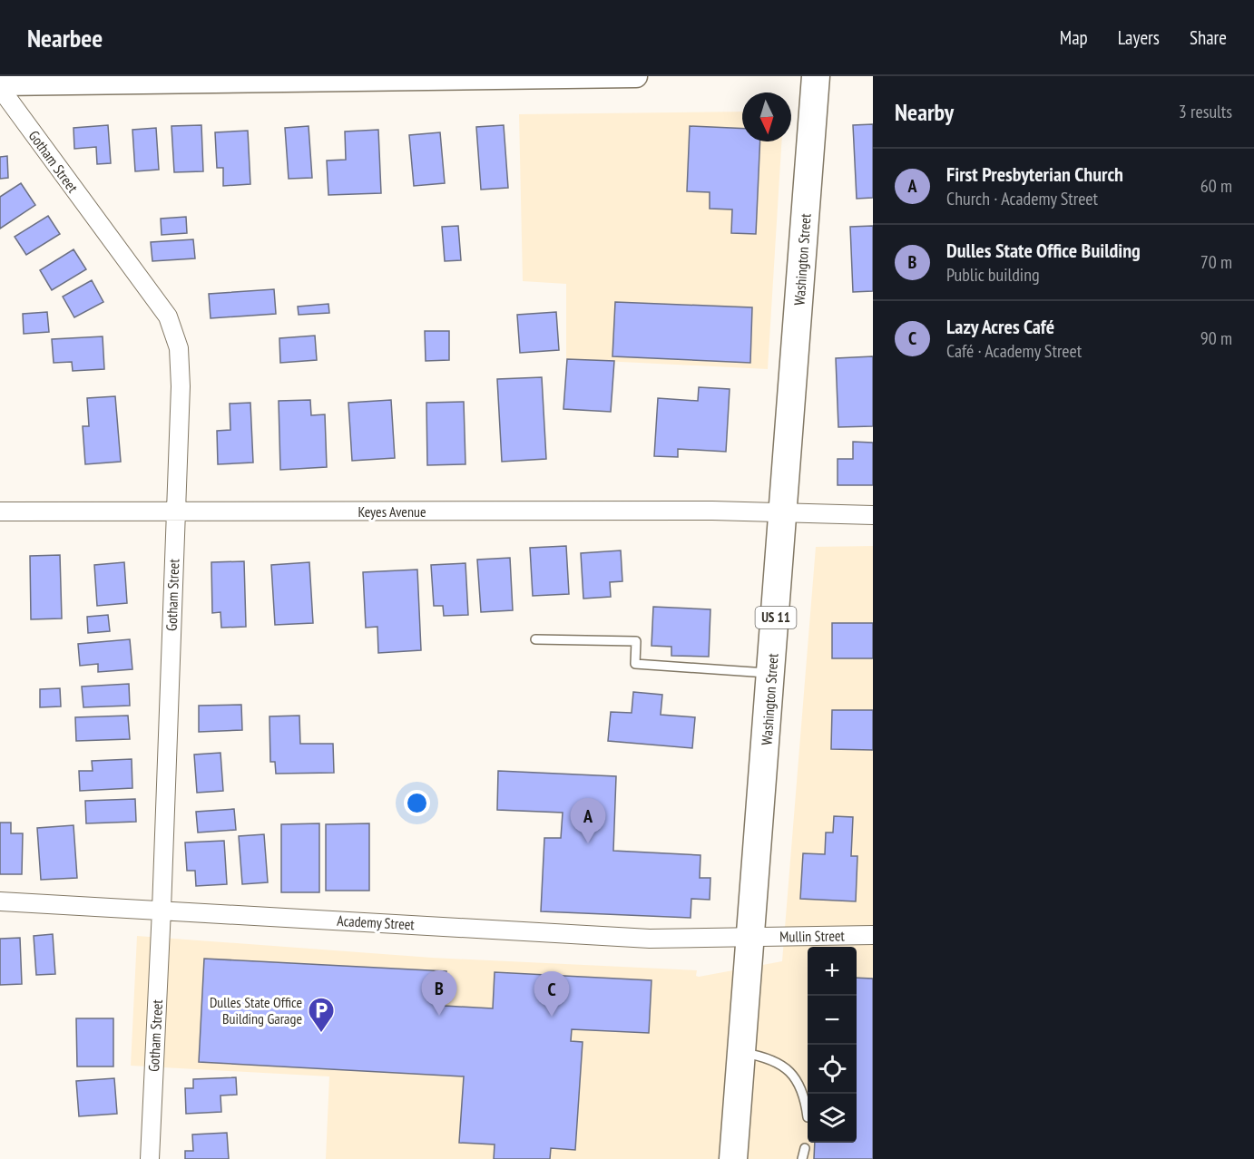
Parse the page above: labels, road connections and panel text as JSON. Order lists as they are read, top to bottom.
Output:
{
  "streets": {
    "main road": ["Washington Street", "US 11"],
    "street": [
      "Gotham Street",
      "Keyes Avenue",
      "Academy Street",
      "Mullin Street"
    ]
  },
  "crossings": [
    ["Gotham Street", "Keyes Avenue"],
    ["Gotham Street", "Academy Street"],
    ["Washington Street", "Keyes Avenue"],
    ["Washington Street", "Academy Street"],
    ["Washington Street", "Mullin Street"],
    ["Academy Street", "Mullin Street"]
  ],
  "places": {
    "parking": ["Dulles State Office Building Garage"]
  },
  "north": "bottom",
  "page": {
    "header": "Nearbee",
    "nav": ["Map", "Layers", "Share"],
    "heading": ["Nearby", "3 results"],
    "list": [
      {
        "mark": "A",
        "name": "First Presbyterian Church",
        "note": "Church · Academy Street",
        "value": "60 m"
      },
      {
        "mark": "B",
        "name": "Dulles State Office Building",
        "note": "Public building",
        "value": "70 m"
      },
      {
        "mark": "C",
        "name": "Lazy Acres Café",
        "note": "Café · Academy Street",
        "value": "90 m"
      }
    ],
    "pins": ["A", "B", "C"],
    "map_buttons": ["+", "−"]
  }
}
